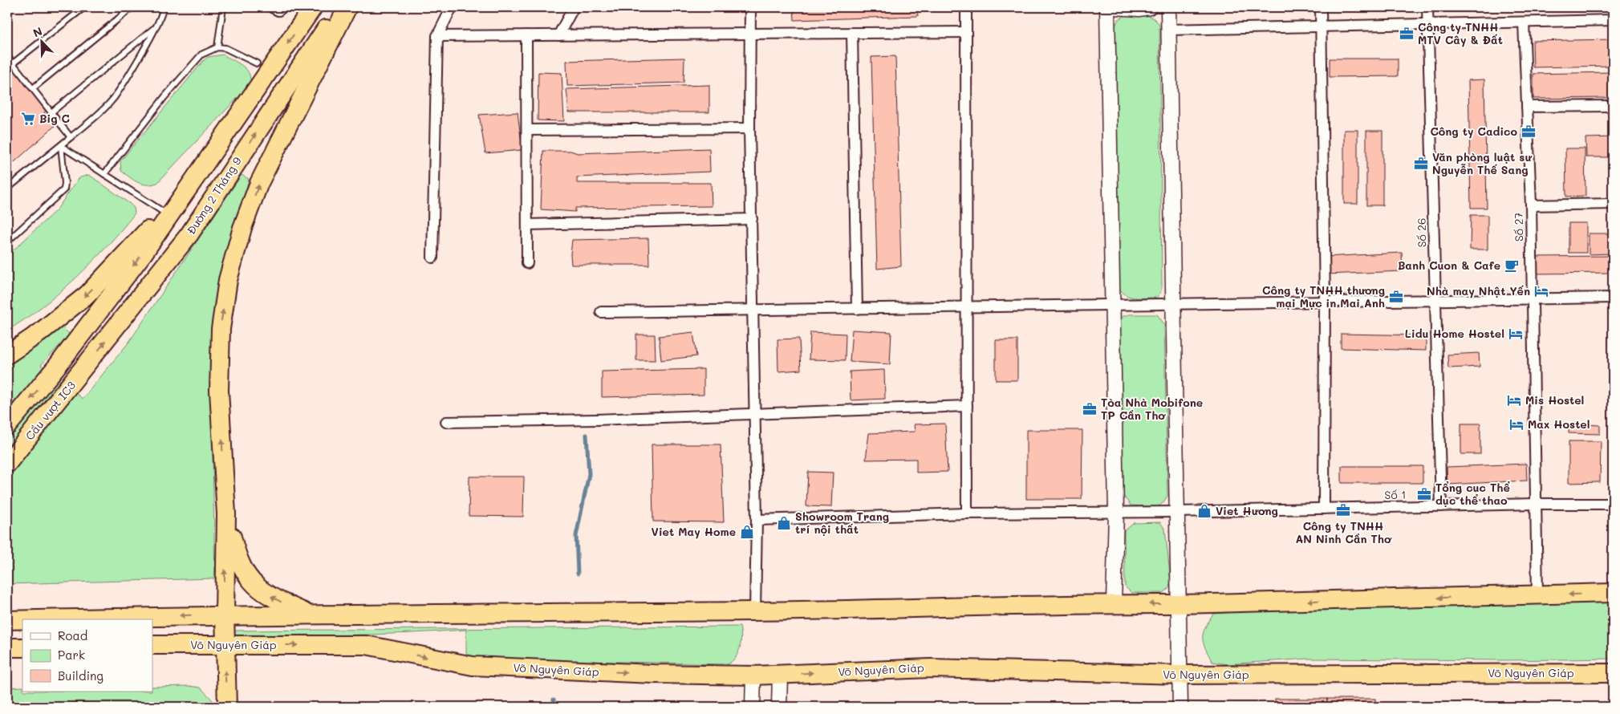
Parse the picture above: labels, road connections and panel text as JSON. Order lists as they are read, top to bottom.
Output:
{
  "streets": {
    "highway": ["Đường 2 Tháng 9", "Cầu vượt IC3", "Võ Nguyên Giáp"],
    "street": ["Số 27", "Số 26", "Số 1"]
  },
  "crossings": [
    ["Đường 2 Tháng 9", "Cầu vượt IC3"],
    ["Số 27", "Số 1"],
    ["Số 26", "Số 1"]
  ],
  "places": {
    "office": [
      "Công ty TNHH MTV Cây & Đất",
      "Công ty Cadico",
      "Văn phòng luật sư Nguyễn Thế Sang",
      "Công ty TNHH thương mại Mực in Mai Anh",
      "Tòa Nhà Mobifone TP Cần Thơ",
      "Tổng cục Thể dục thể thao",
      "Công ty TNHH AN Ninh Cần Thơ"
    ],
    "supermarket": ["Big C"],
    "cafe": ["Banh Cuon & Cafe"],
    "hotel": [
      "Nhà may Nhật Yến",
      "Lidu Home Hostel",
      "Mis Hostel",
      "Max Hostel"
    ],
    "shop": ["Viet Hương", "Showroom Trang trí nội thất", "Viet May Home"]
  },
  "legend": ["Road", "Park", "Building"],
  "north": "top left"
}
